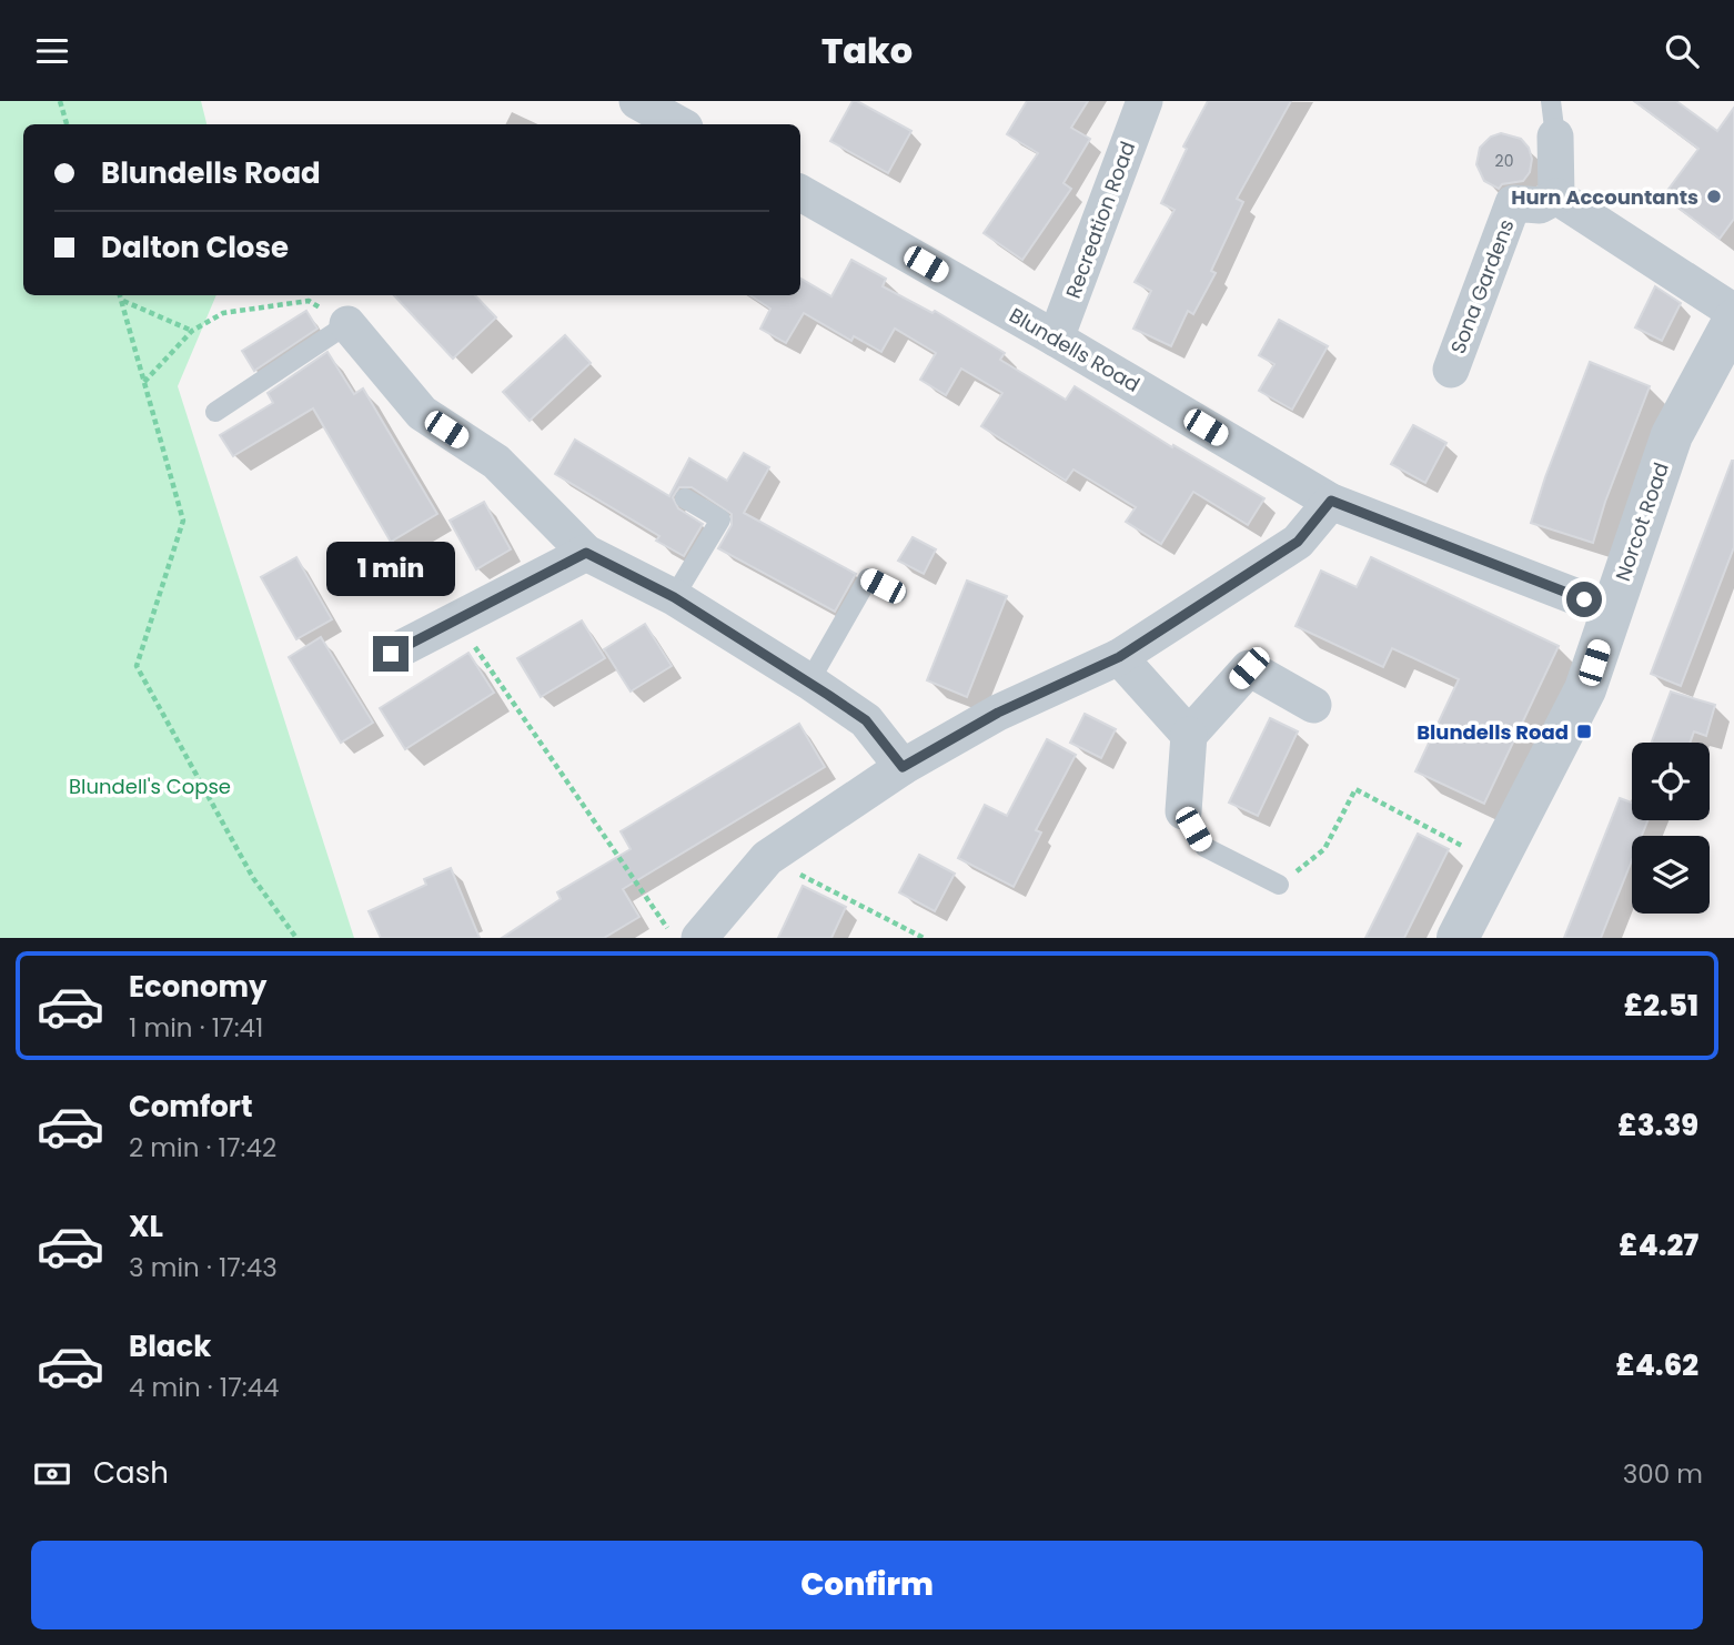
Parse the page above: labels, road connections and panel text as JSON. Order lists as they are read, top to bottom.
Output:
{
  "streets": {
    "street": [
      "Recreation Road",
      "Sona Gardens",
      "Blundells Road",
      "Norcot Road"
    ]
  },
  "crossings": [
    ["Recreation Road", "Blundells Road"],
    ["Blundells Road", "Norcot Road"]
  ],
  "parks": ["Blundell's Copse"],
  "places": {
    "other": ["Hurn Accountants"],
    "transit": ["Blundells Road"]
  },
  "house_numbers": ["20"],
  "page": {
    "header": "Tako",
    "banner": ["Blundells Road", "Dalton Close"],
    "bubble": "1 min",
    "list": [
      {
        "name": "Economy",
        "note": "1 min · 17:41",
        "value": "£2.51"
      },
      {
        "name": "Comfort",
        "note": "2 min · 17:42",
        "value": "£3.39"
      },
      {
        "name": "XL",
        "note": "3 min · 17:43",
        "value": "£4.27"
      },
      {
        "name": "Black",
        "note": "4 min · 17:44",
        "value": "£4.62"
      }
    ],
    "pay": ["Cash", "300 m"],
    "buttons": "Confirm"
  }
}
